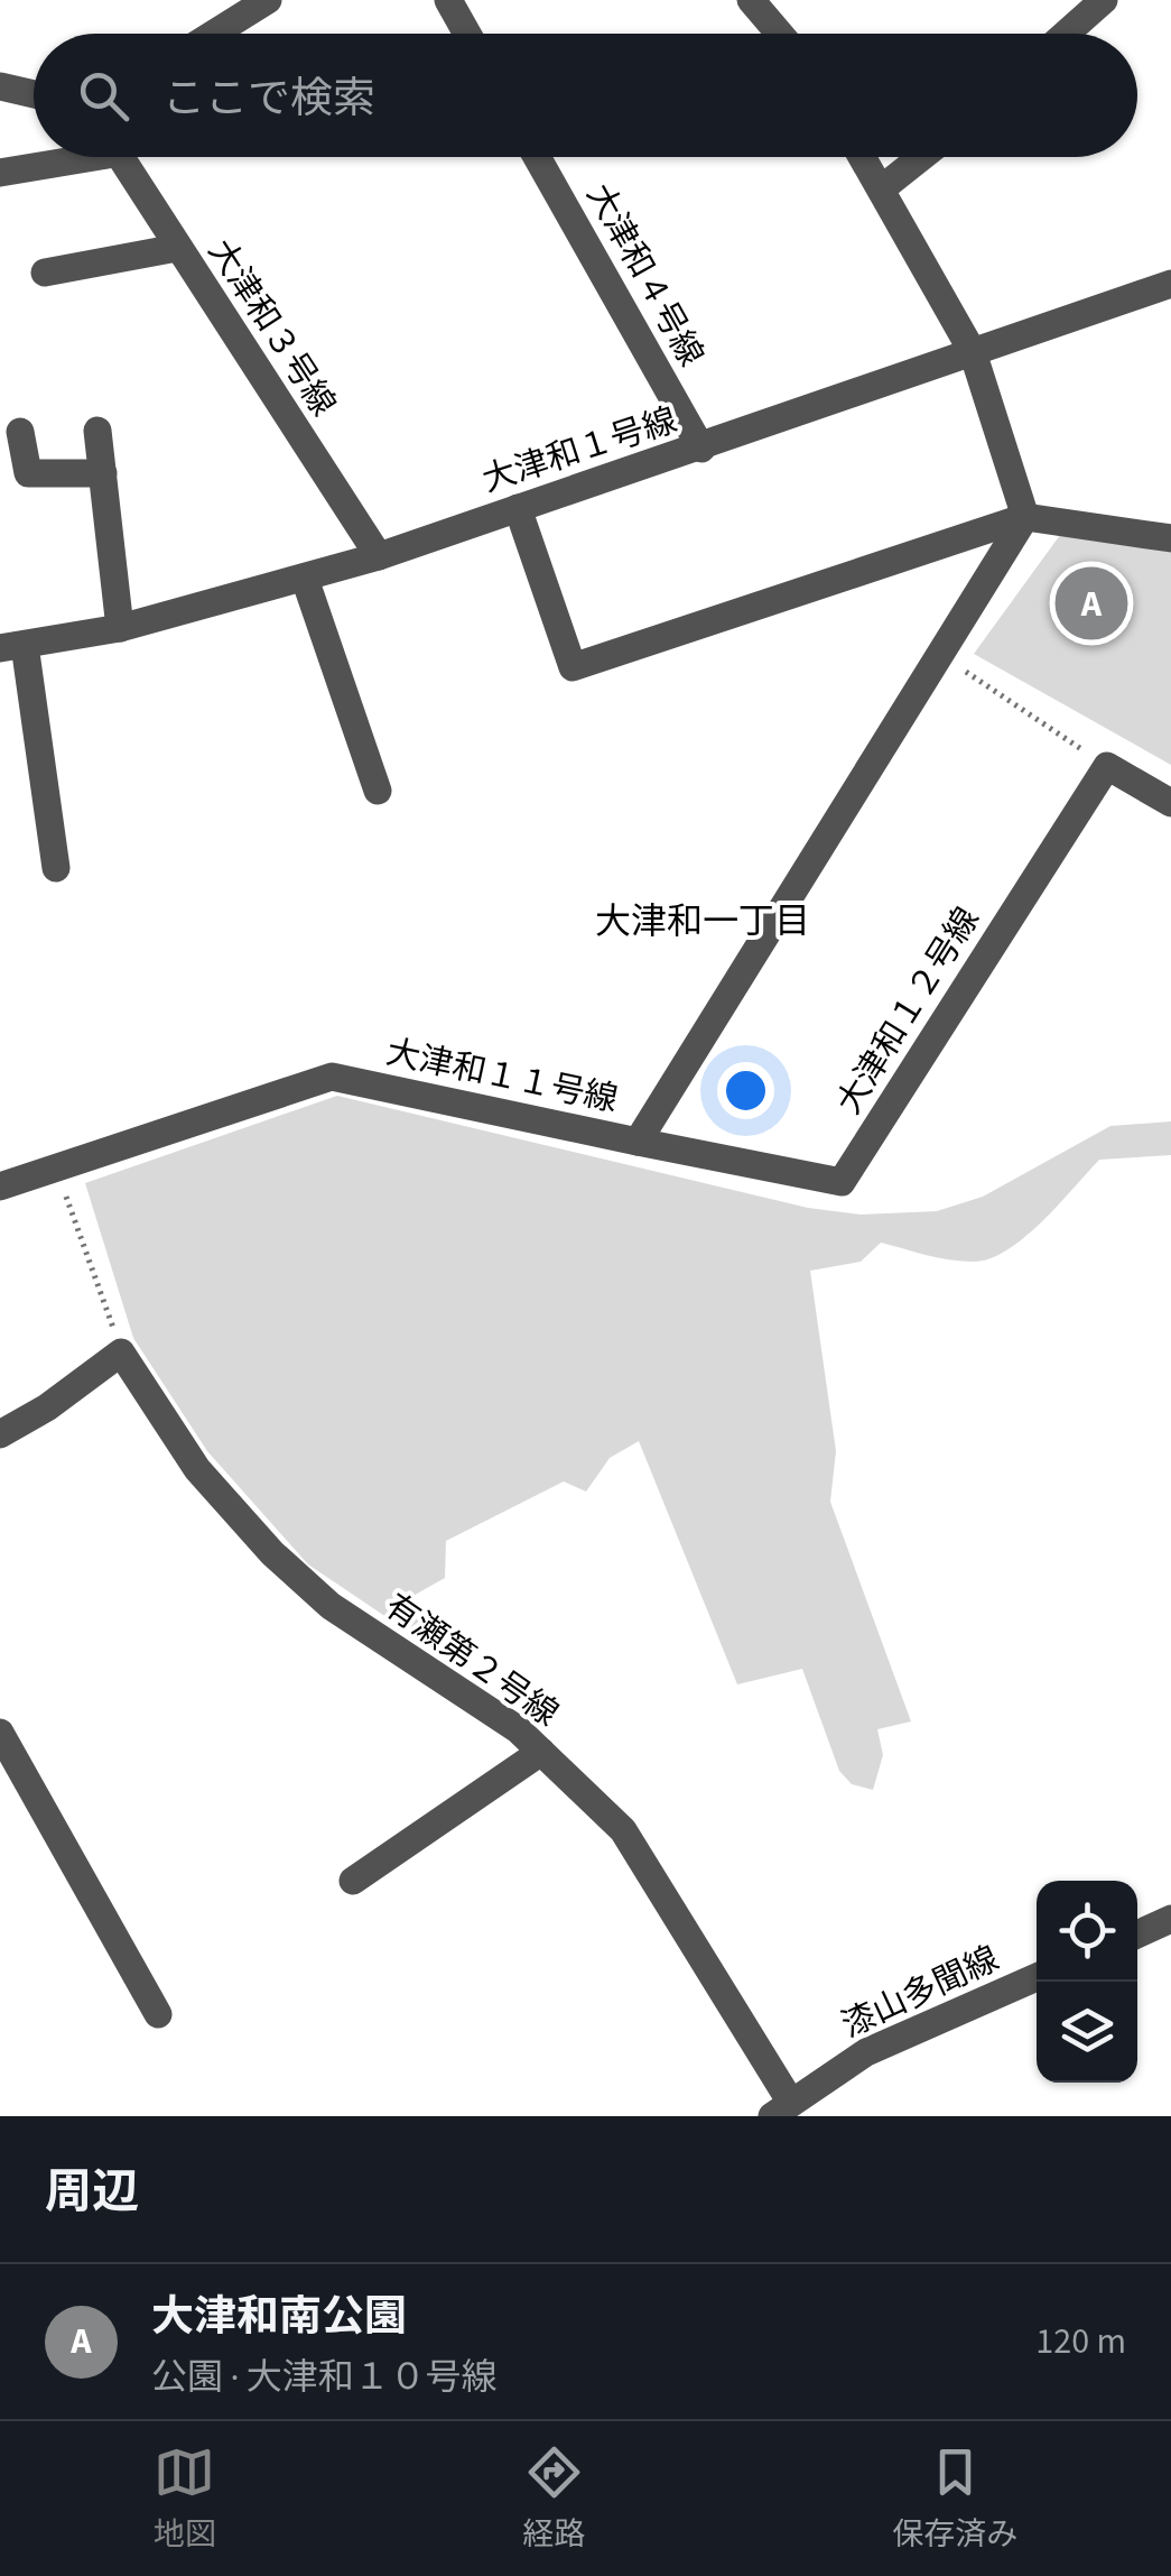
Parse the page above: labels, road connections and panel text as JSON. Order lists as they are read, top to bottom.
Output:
{
  "streets": {
    "street": [
      "大津和４号線",
      "大津和３号線",
      "大津和１号線",
      "大津和１２号線",
      "大津和１１号線",
      "有瀬第２号線",
      "漆山多聞線"
    ]
  },
  "crossings": [
    ["大津和４号線", "大津和１号線"],
    ["大津和３号線", "大津和１号線"],
    ["大津和１２号線", "大津和１１号線"],
    ["有瀬第２号線", "漆山多聞線"]
  ],
  "districts": ["大津和一丁目"],
  "page": {
    "search": "ここで検索",
    "pins": "A",
    "heading": "周辺",
    "list": [
      {
        "mark": "A",
        "name": "大津和南公園",
        "note": "公園 · 大津和１０号線",
        "value": "120 m"
      }
    ],
    "nav": ["地図", "経路", "保存済み"]
  }
}
